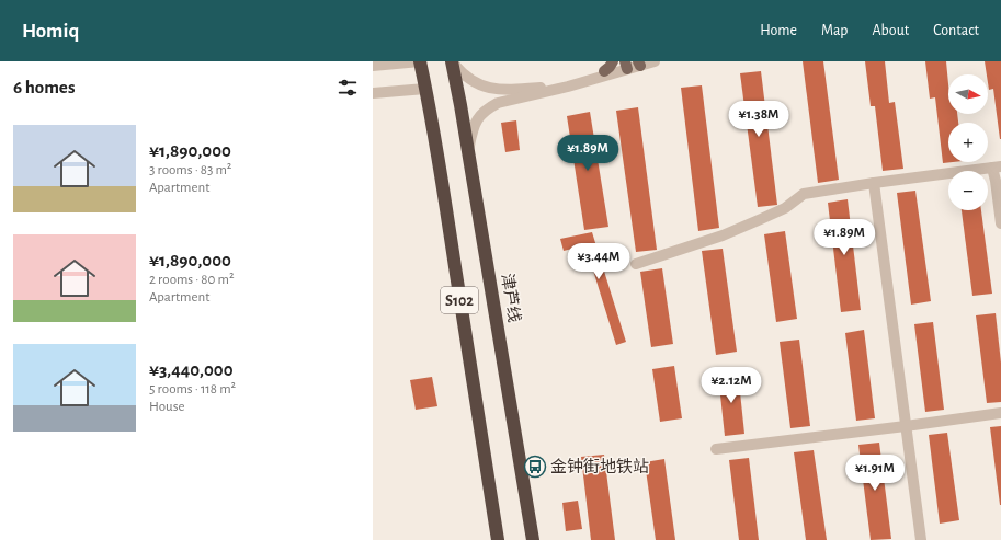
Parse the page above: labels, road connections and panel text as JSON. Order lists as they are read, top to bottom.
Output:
{
  "streets": {
    "highway": ["津芦线", "S102"]
  },
  "places": {
    "bus stop": ["金钟街地铁站"]
  },
  "north": "right",
  "page": {
    "header": "Homiq",
    "nav": [
      "Home",
      "Map",
      "About",
      "Contact"
    ],
    "heading": "6 homes",
    "map_buttons": ["+", "−"],
    "price": [
      "¥1.38M",
      "¥1.89M",
      "¥1.89M",
      "¥3.44M",
      "¥2.12M",
      "¥1.91M"
    ],
    "list": [
      {
        "name": "¥1,890,000",
        "note": "3 rooms · 83 m² · Apartment"
      },
      {
        "name": "¥1,890,000",
        "note": "2 rooms · 80 m² · Apartment"
      },
      {
        "name": "¥3,440,000",
        "note": "5 rooms · 118 m² · House"
      }
    ]
  }
}
